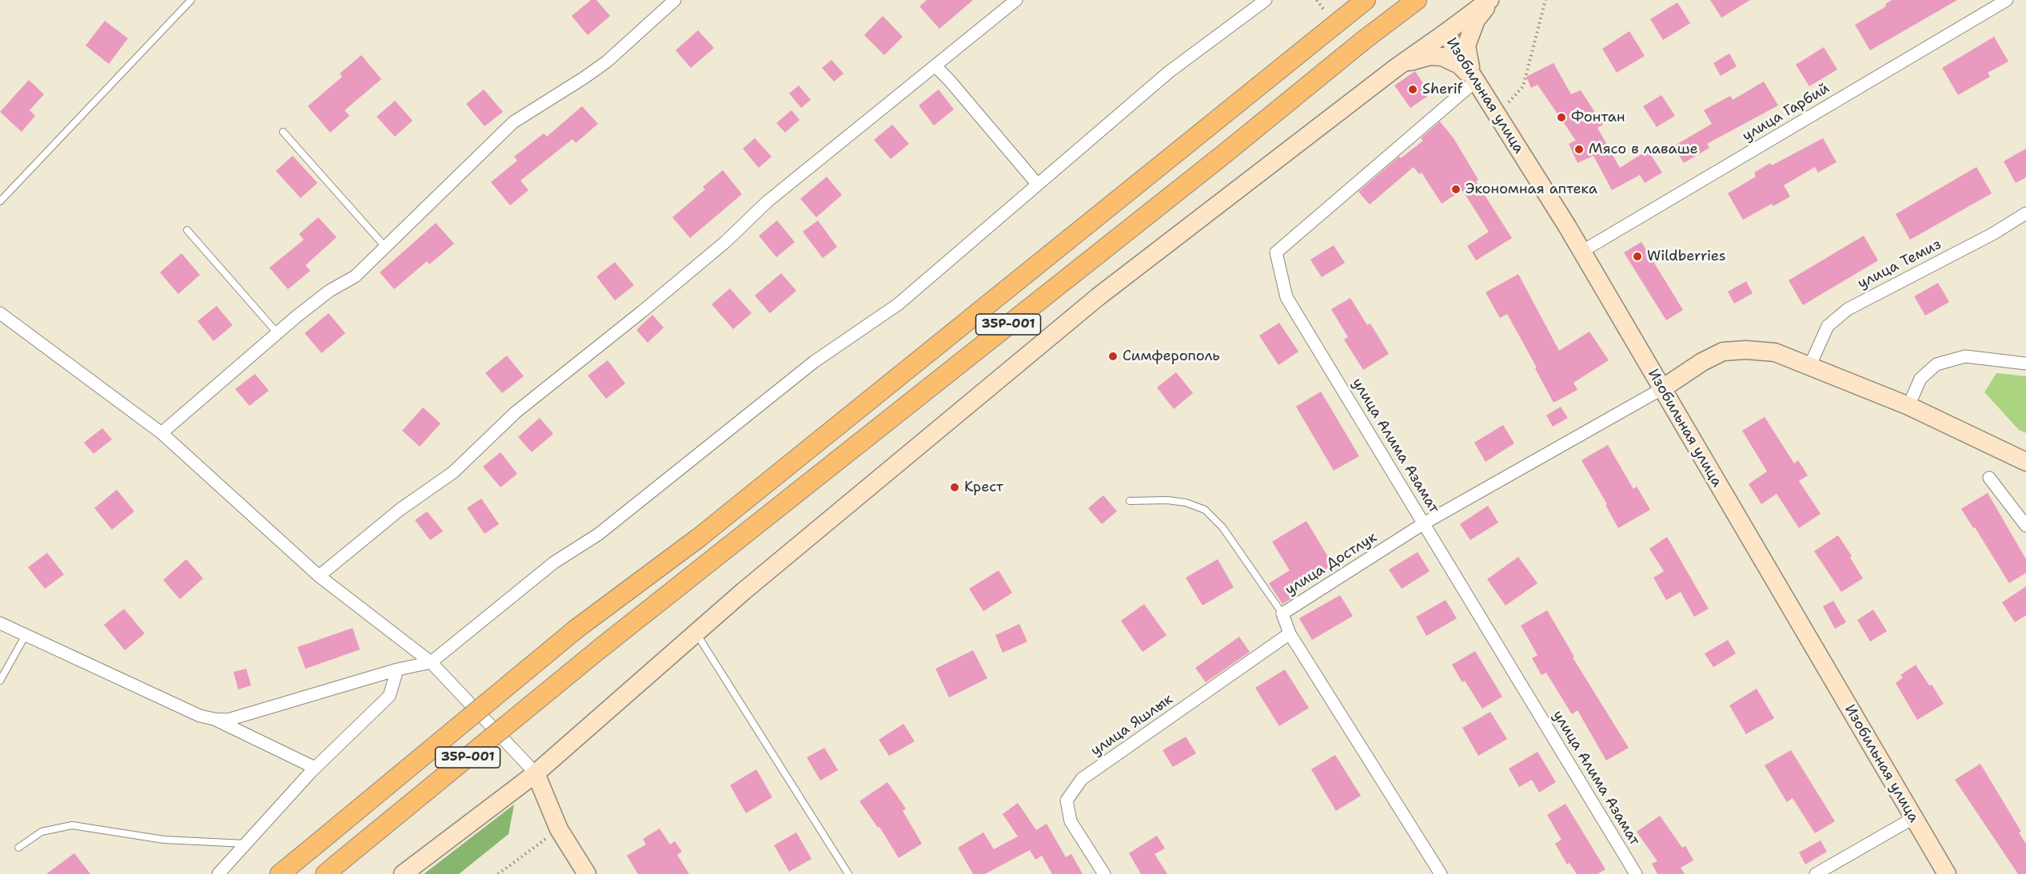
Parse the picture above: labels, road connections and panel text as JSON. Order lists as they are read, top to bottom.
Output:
{
  "streets": {
    "main road": ["Изобильная улица", "35Р-001"],
    "street": [
      "улица Гарбий",
      "улица Темиз",
      "улица Алима Азамат",
      "улица Достлук",
      "улица Яшлык"
    ]
  },
  "crossings": [
    ["Изобильная улица", "улица Гарбий"],
    ["Изобильная улица", "улица Алима Азамат"],
    ["Изобильная улица", "улица Достлук"],
    ["улица Алима Азамат", "улица Достлук"],
    ["улица Достлук", "улица Яшлык"]
  ],
  "places": [
    "Sherif",
    "Фонтан",
    "Мясо в лаваше",
    "Экономная аптека",
    "Wildberries",
    "Симферополь",
    "Крест"
  ]
}
